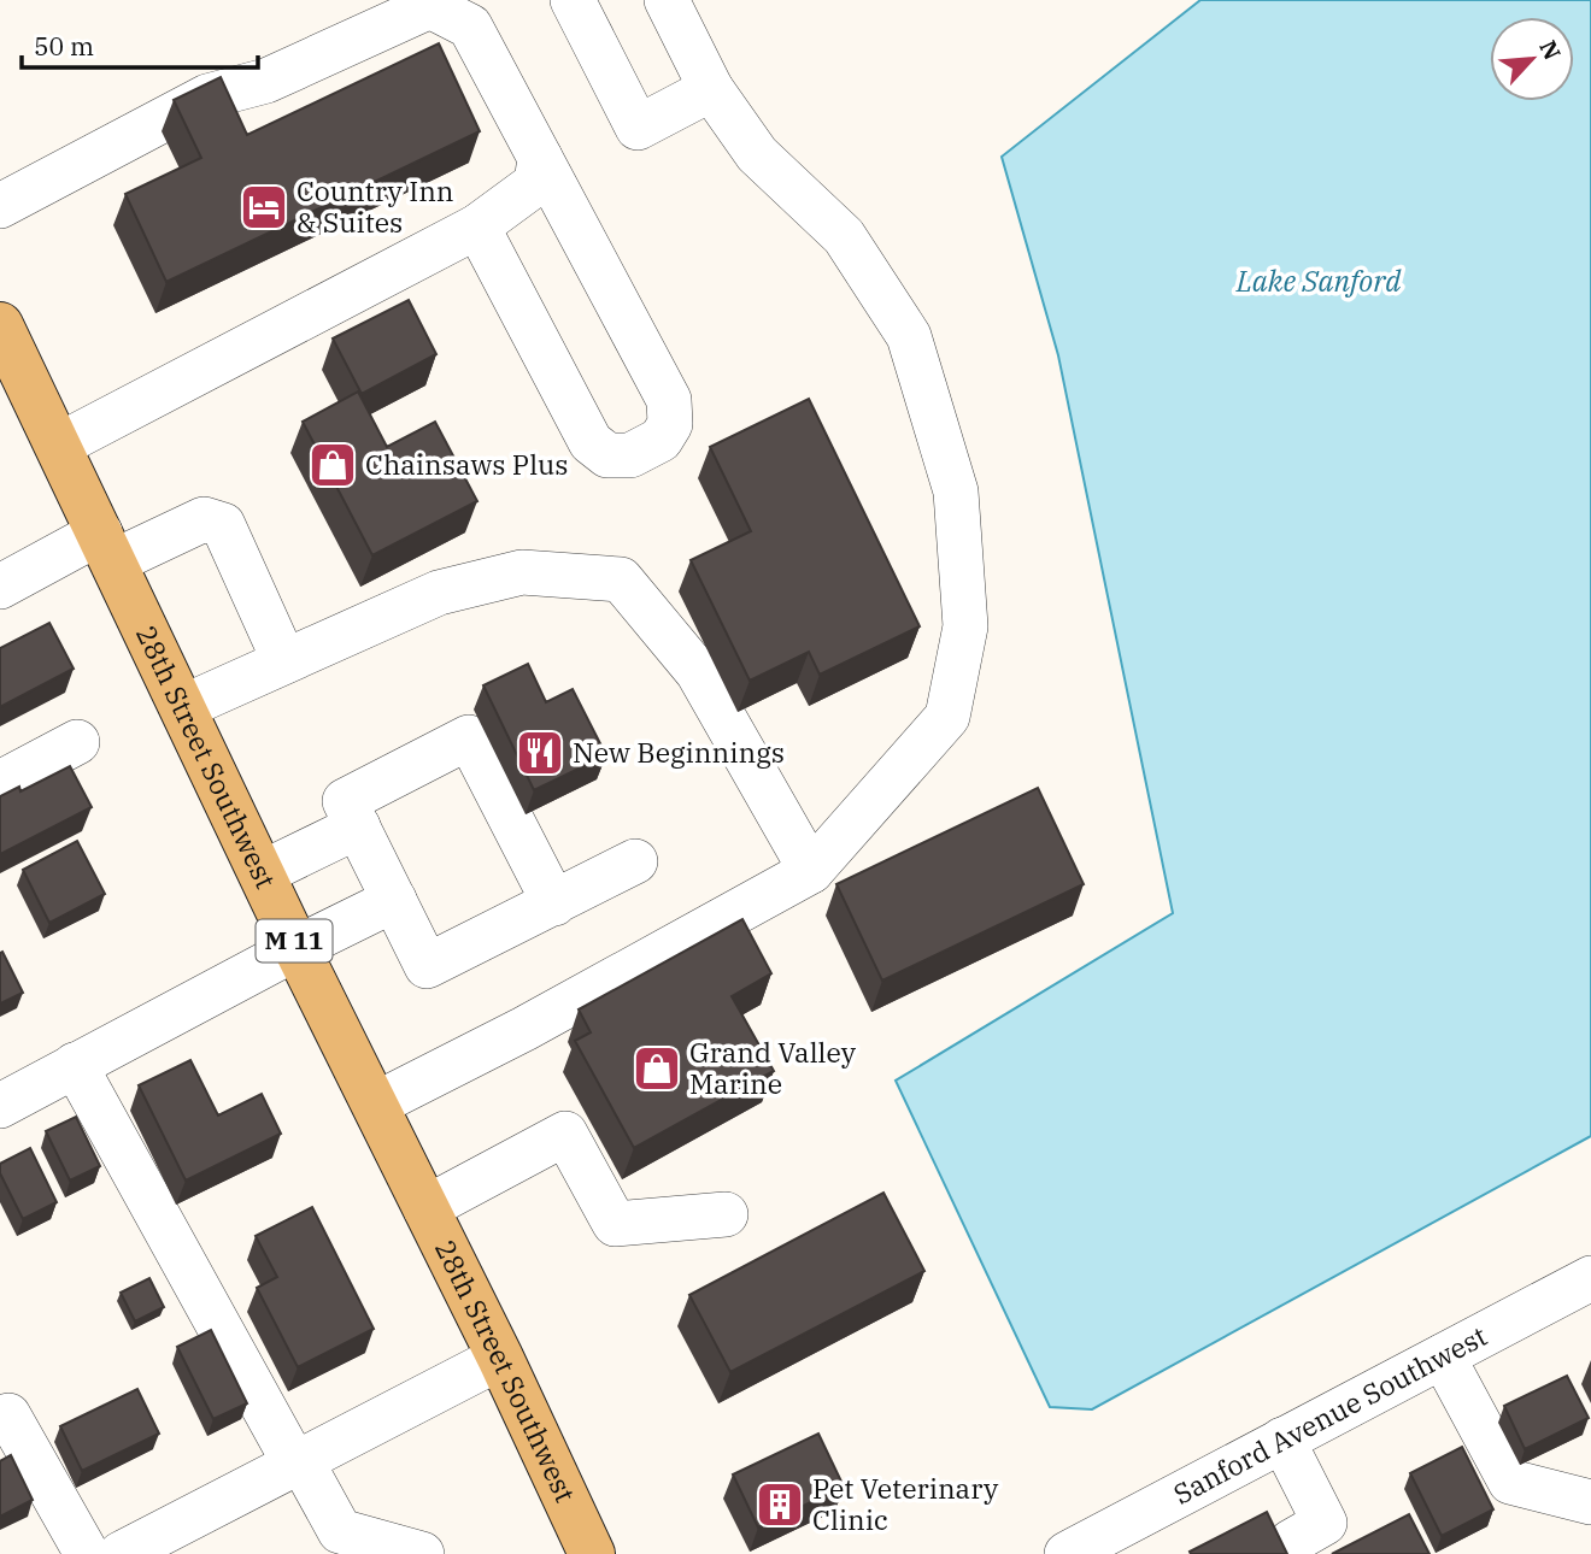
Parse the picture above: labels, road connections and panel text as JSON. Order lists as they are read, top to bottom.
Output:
{
  "streets": {
    "main road": ["28th Street Southwest", "M 11"],
    "street": ["Sanford Avenue Southwest"]
  },
  "water": ["Lake Sanford"],
  "places": {
    "hotel": ["Country Inn & Suites"],
    "shop": ["Chainsaws Plus", "Grand Valley Marine"],
    "restaurant": ["New Beginnings"],
    "building": ["Pet Veterinary Clinic"]
  },
  "scale_bar": "50 m",
  "north": "top right"
}
